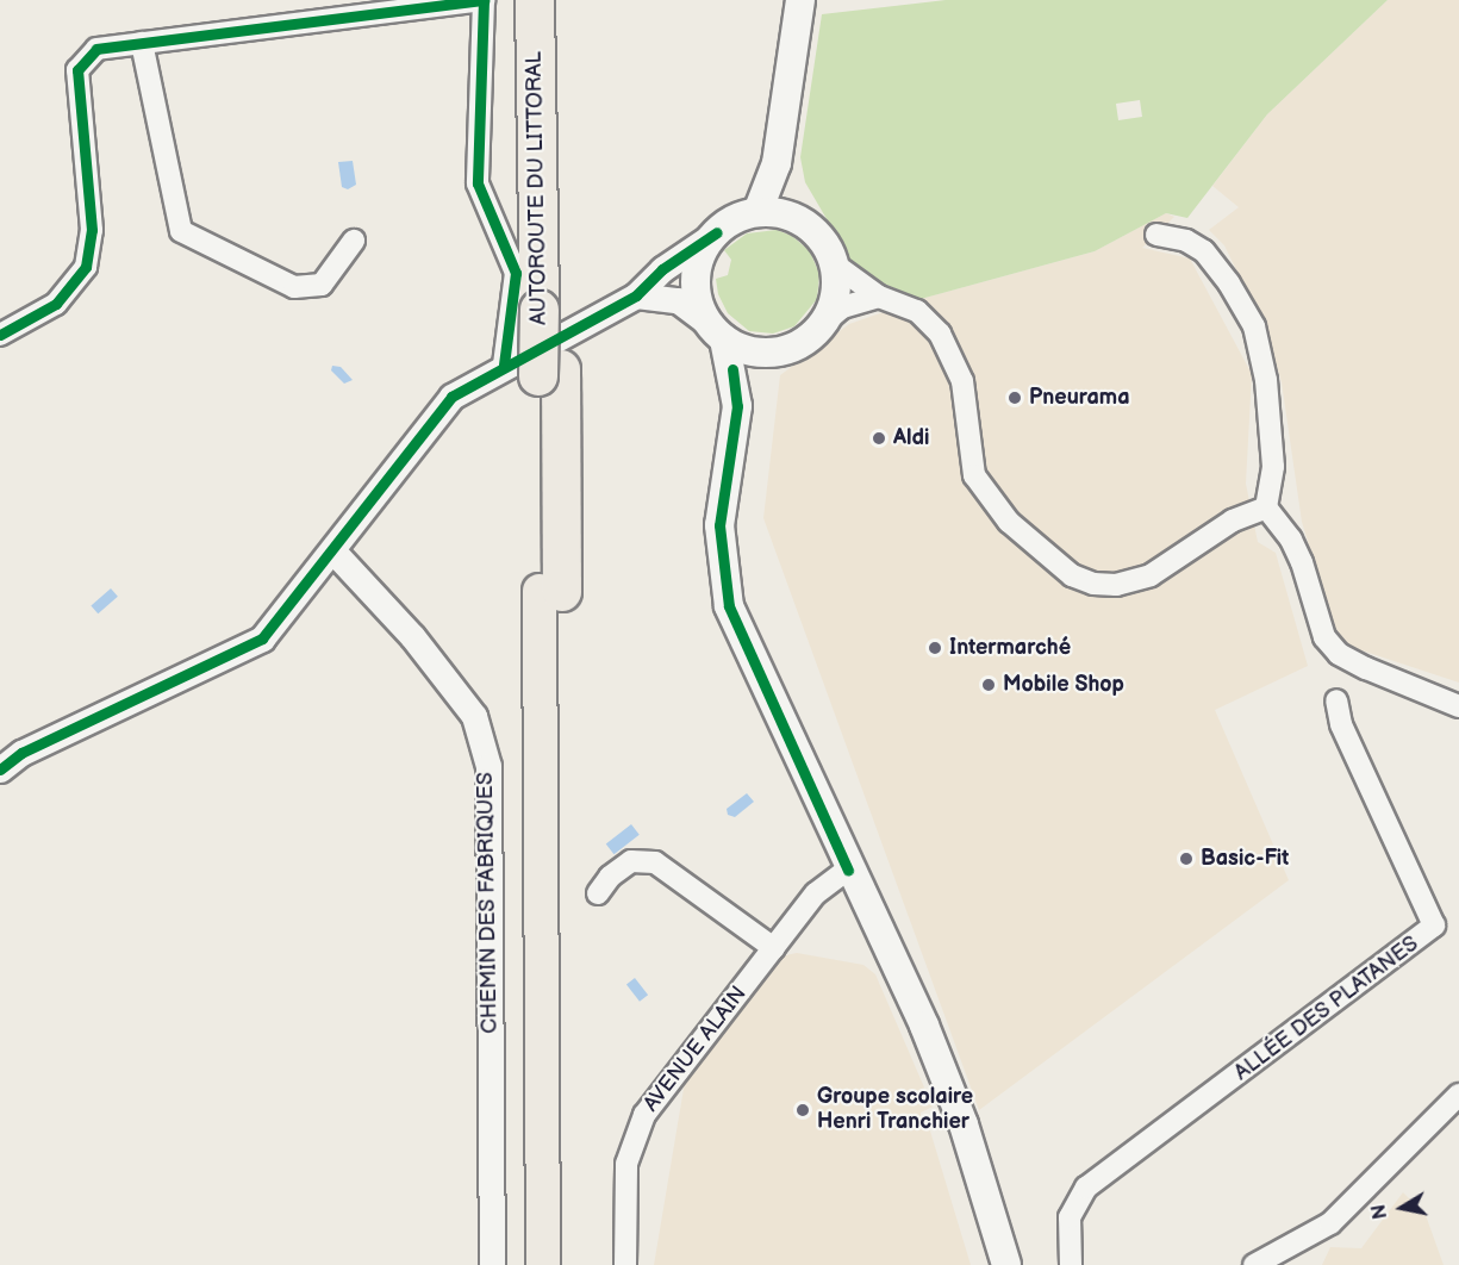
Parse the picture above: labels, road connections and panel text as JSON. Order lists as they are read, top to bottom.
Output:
{
  "streets": {
    "highway": ["AUTOROUTE DU LITTORAL"],
    "street": ["CHEMIN DES FABRIQUES", "ALLÉE DES PLATANES", "AVENUE ALAIN"]
  },
  "places": [
    "Pneurama",
    "Aldi",
    "Intermarché",
    "Mobile Shop",
    "Basic-Fit",
    "Groupe scolaire Henri Tranchier"
  ],
  "north": "left"
}
